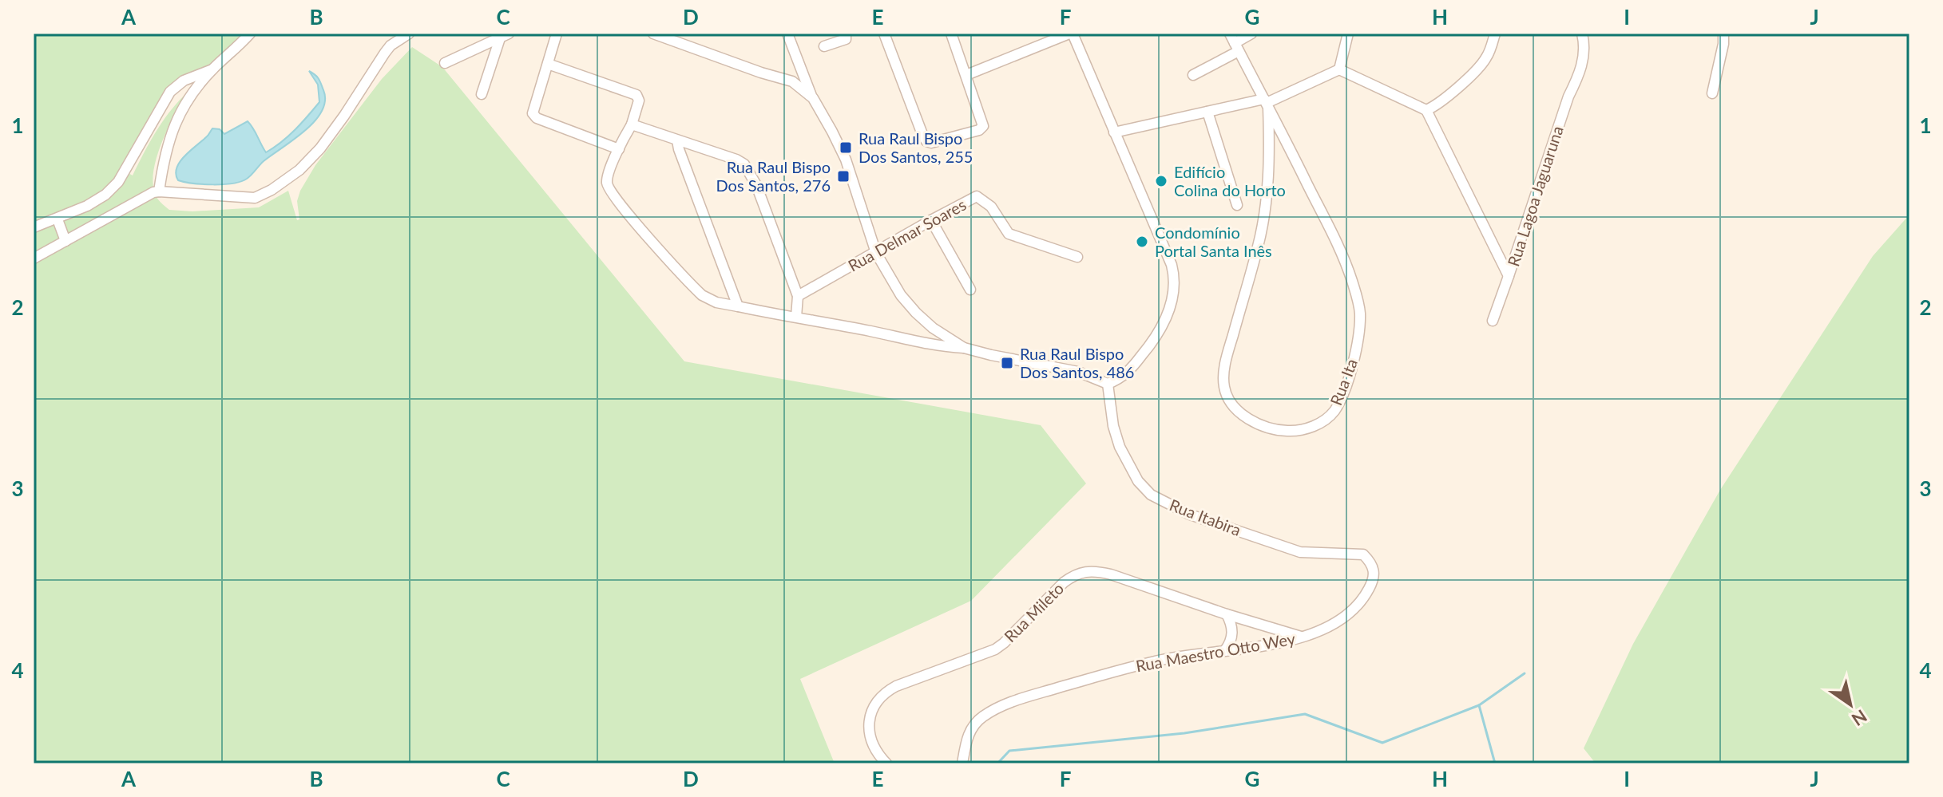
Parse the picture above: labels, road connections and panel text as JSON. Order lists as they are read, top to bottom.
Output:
{
  "streets": {
    "street": [
      "Rua Lagoa Jaguaruna",
      "Rua Delmar Soares",
      "Rua Ita",
      "Rua Itabira",
      "Rua Mileto",
      "Rua Maestro Otto Wey"
    ]
  },
  "crossings": [
    ["Rua Itabira", "Rua Maestro Otto Wey"],
    ["Rua Mileto", "Rua Maestro Otto Wey"]
  ],
  "places": {
    "transit": ["Rua Raul Bispo Dos Santos, 255", "Rua Raul Bispo Dos Santos, 276", "Rua Raul Bispo Dos Santos, 486"],
    "other": ["Edifício Colina do Horto", "Condomínio Portal Santa Inês"]
  },
  "north": "bottom right",
  "grid": {
    "columns": [
      "A",
      "B",
      "C",
      "D",
      "E",
      "F",
      "G",
      "H",
      "I",
      "J"
    ],
    "rows": [
      "1",
      "2",
      "3",
      "4"
    ]
  }
}
